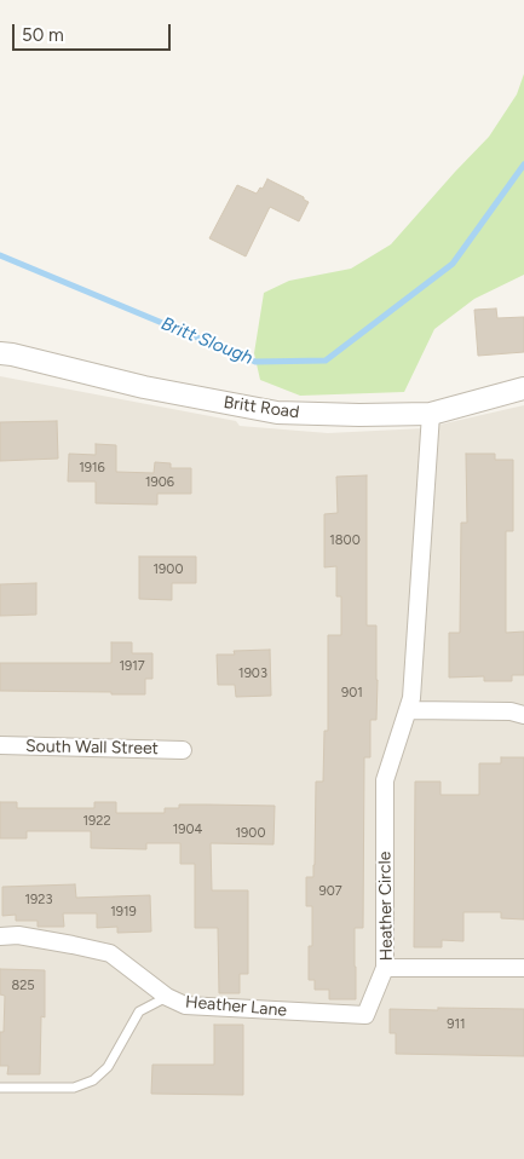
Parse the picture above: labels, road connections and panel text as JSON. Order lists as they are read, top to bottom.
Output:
{
  "streets": {
    "street": [
      "Britt Road",
      "South Wall Street",
      "Heather Circle",
      "Heather Lane"
    ]
  },
  "crossings": [
    ["Britt Road", "Heather Circle"],
    ["Heather Circle", "Heather Lane"]
  ],
  "water": ["Britt Slough"],
  "house_numbers": [
    "1916",
    "1906",
    "1800",
    "1900",
    "1917",
    "1903",
    "901",
    "1922",
    "1904",
    "1900",
    "907",
    "1923",
    "1919",
    "825",
    "911"
  ],
  "scale_bar": "50 m"
}
